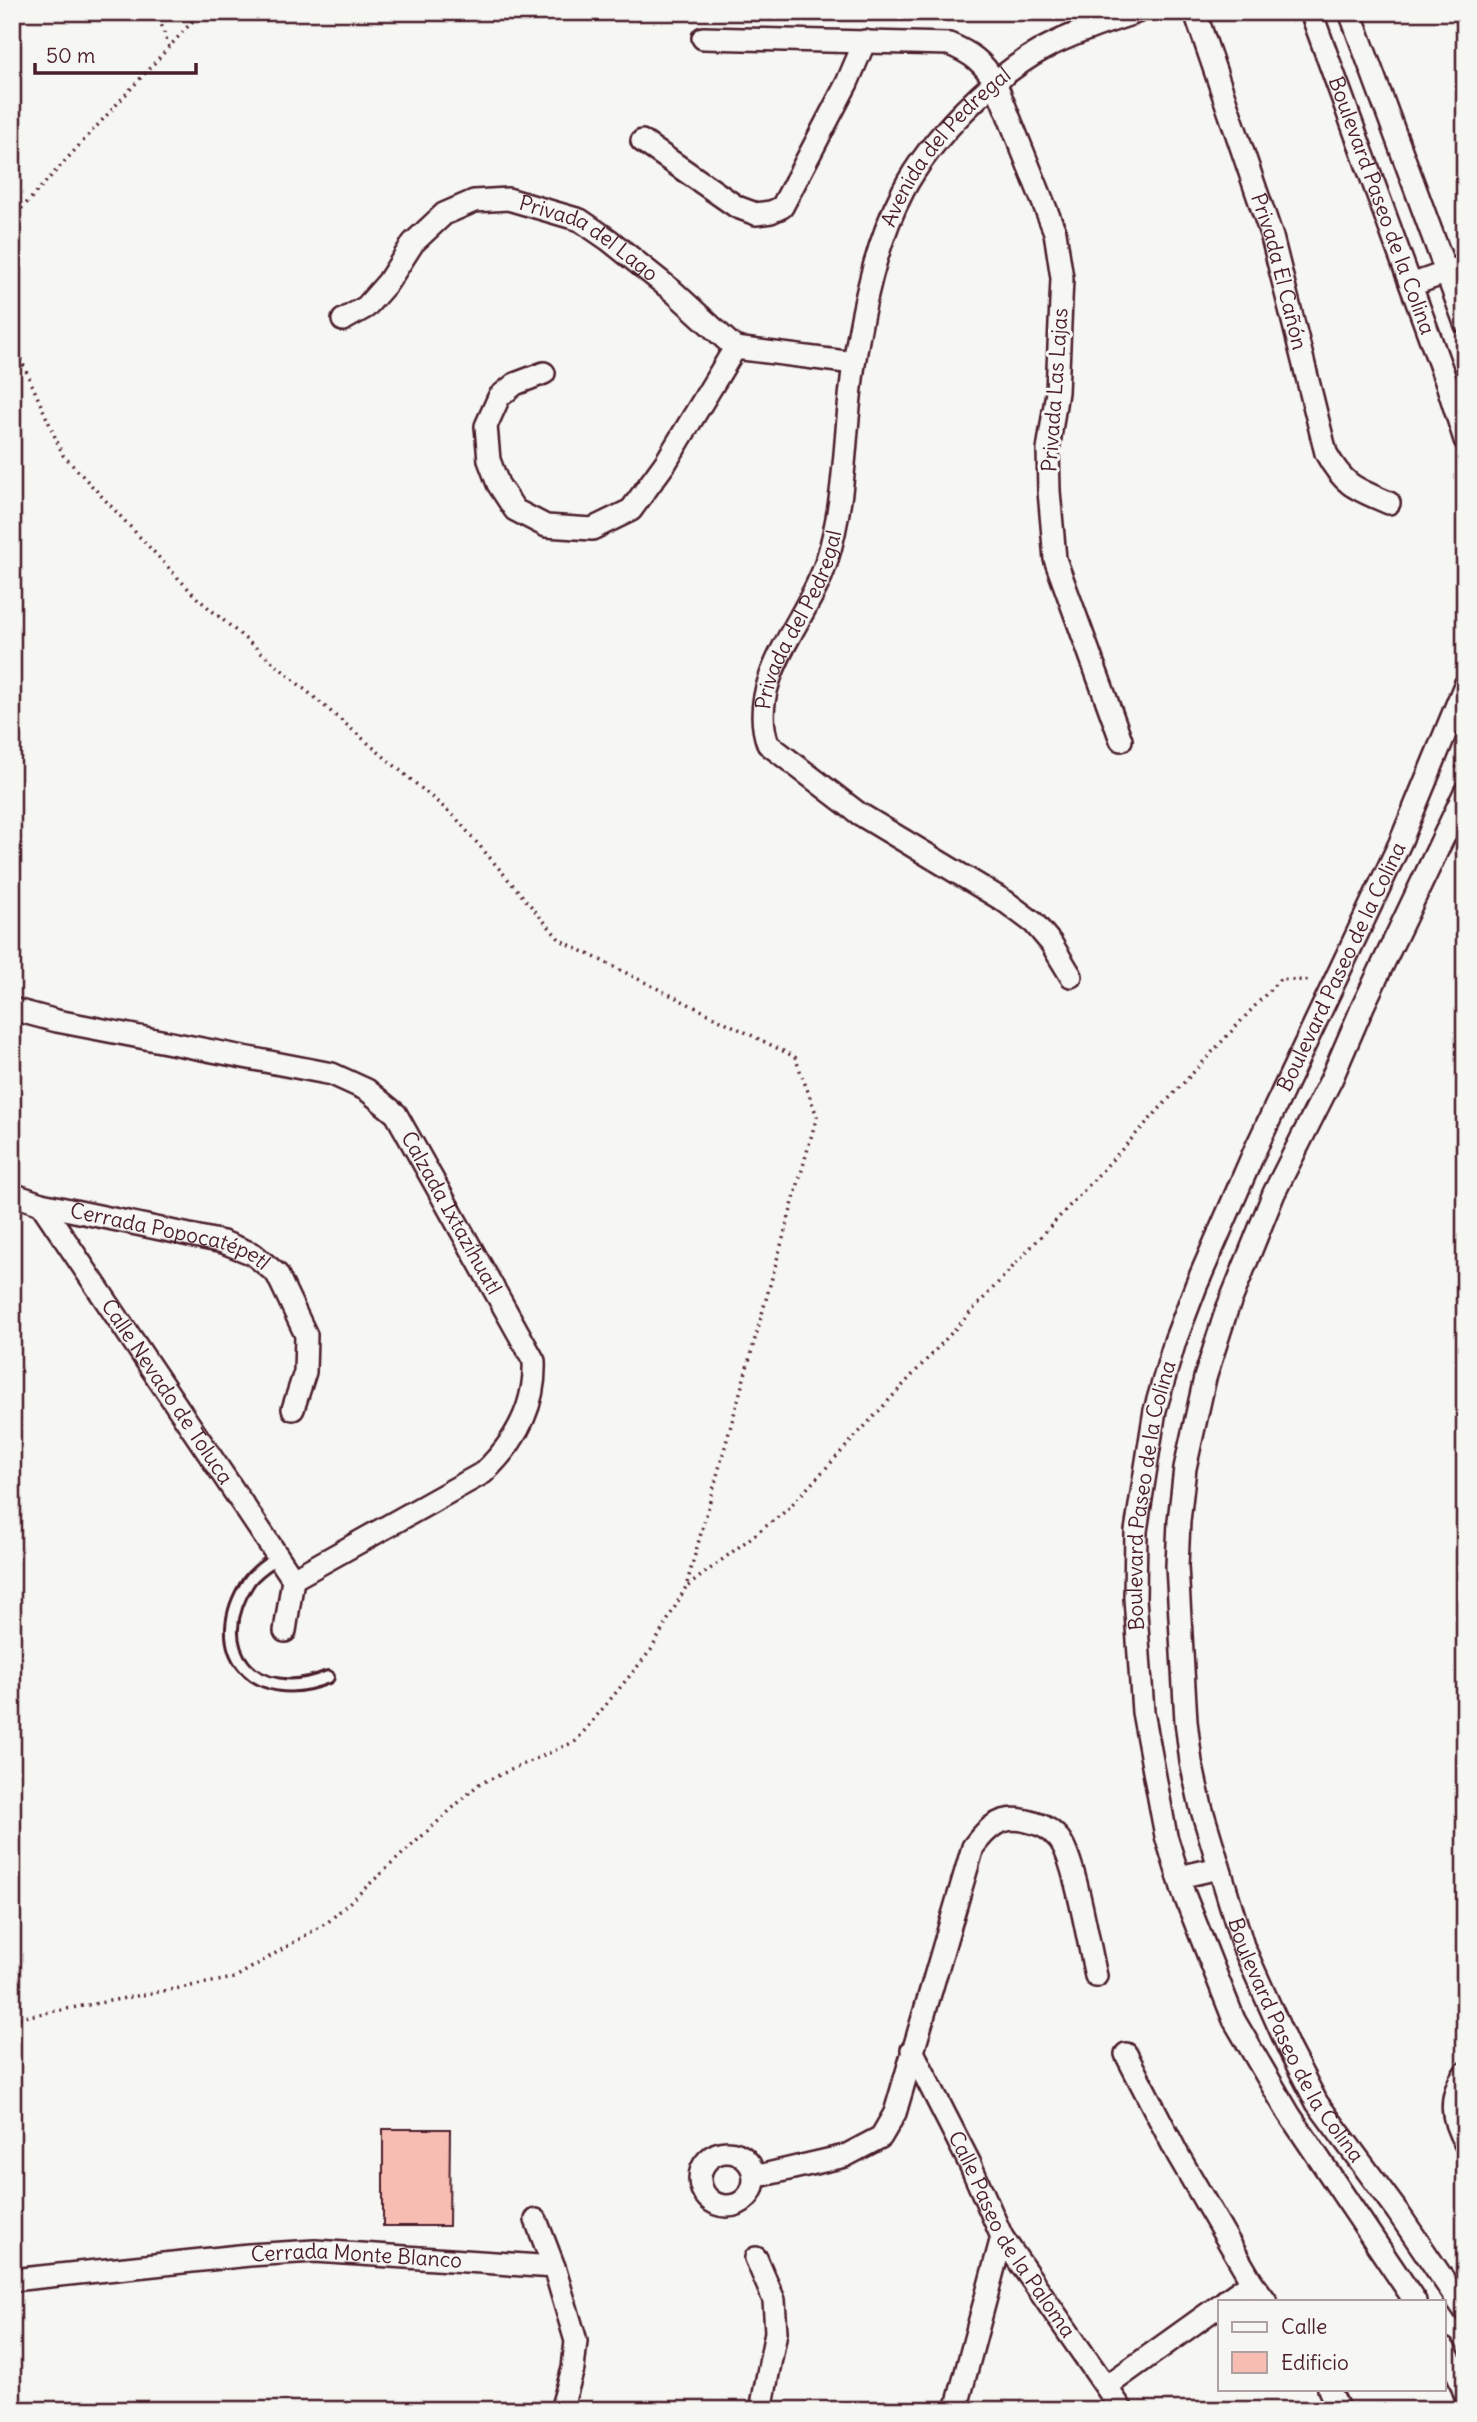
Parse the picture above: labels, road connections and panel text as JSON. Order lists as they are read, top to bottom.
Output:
{
  "streets": {
    "street": [
      "Avenida del Pedregal",
      "Boulevard Paseo de la Colina",
      "Privada del Lago",
      "Privada El Cañón",
      "Privada Las Lajas",
      "Privada del Pedregal",
      "Calzada Ixtazíhuatl",
      "Cerrada Popocatépetl",
      "Calle Nevado de Toluca",
      "Calle Paseo de la Paloma",
      "Cerrada Monte Blanco"
    ]
  },
  "crossings": [
    ["Avenida del Pedregal", "Privada Las Lajas"],
    ["Avenida del Pedregal", "Privada del Pedregal"],
    ["Calzada Ixtazíhuatl", "Calle Nevado de Toluca"],
    ["Cerrada Popocatépetl", "Calle Nevado de Toluca"]
  ],
  "legend": ["Calle", "Edificio"],
  "scale_bar": "50 m"
}
